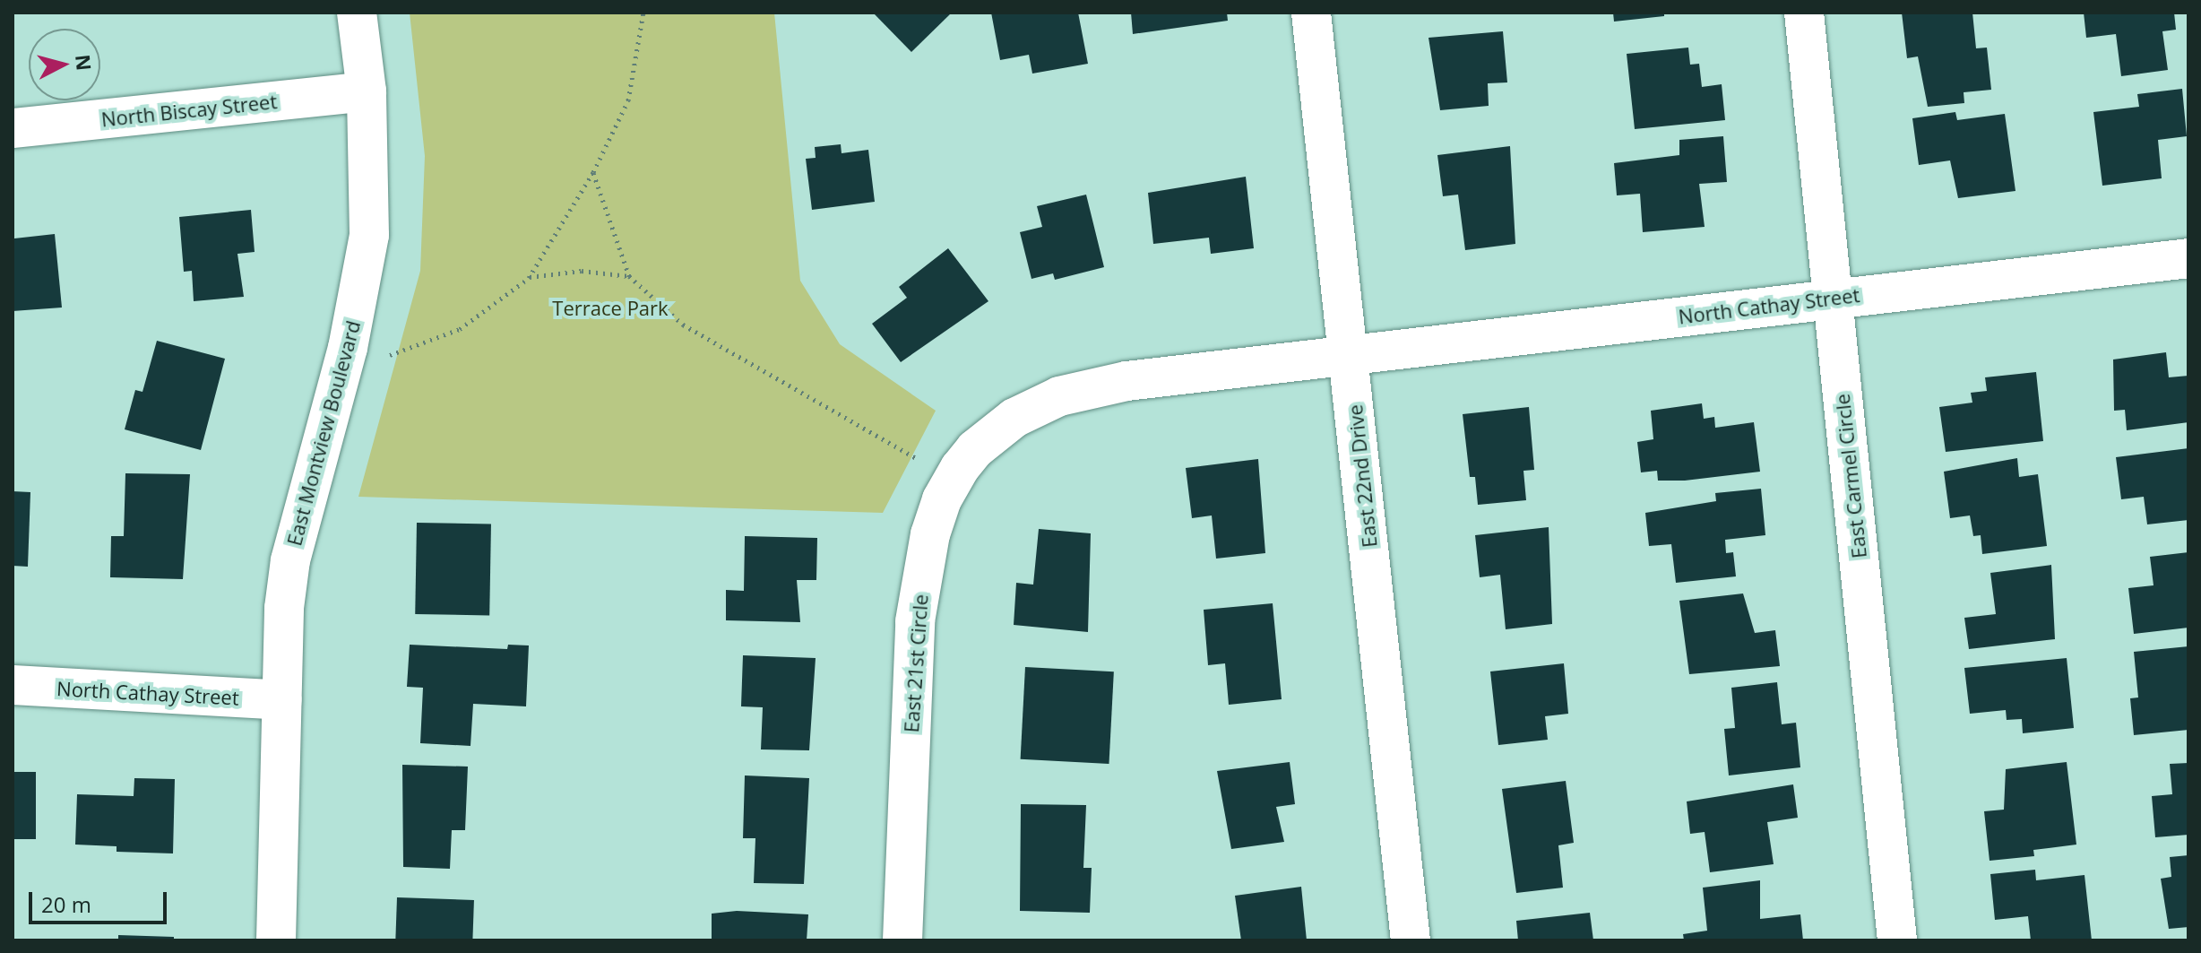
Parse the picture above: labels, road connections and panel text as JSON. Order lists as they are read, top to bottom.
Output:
{
  "streets": {
    "street": [
      "North Biscay Street",
      "North Cathay Street",
      "East Montview Boulevard",
      "East 22nd Drive",
      "East Carmel Circle",
      "East 21st Circle"
    ]
  },
  "crossings": [
    ["North Biscay Street", "East Montview Boulevard"],
    ["North Cathay Street", "East Montview Boulevard"],
    ["North Cathay Street", "East 22nd Drive"],
    ["North Cathay Street", "East Carmel Circle"],
    ["North Cathay Street", "East 21st Circle"],
    ["East 22nd Drive", "East 21st Circle"]
  ],
  "parks": ["Terrace Park"],
  "scale_bar": "20 m",
  "north": "right"
}
